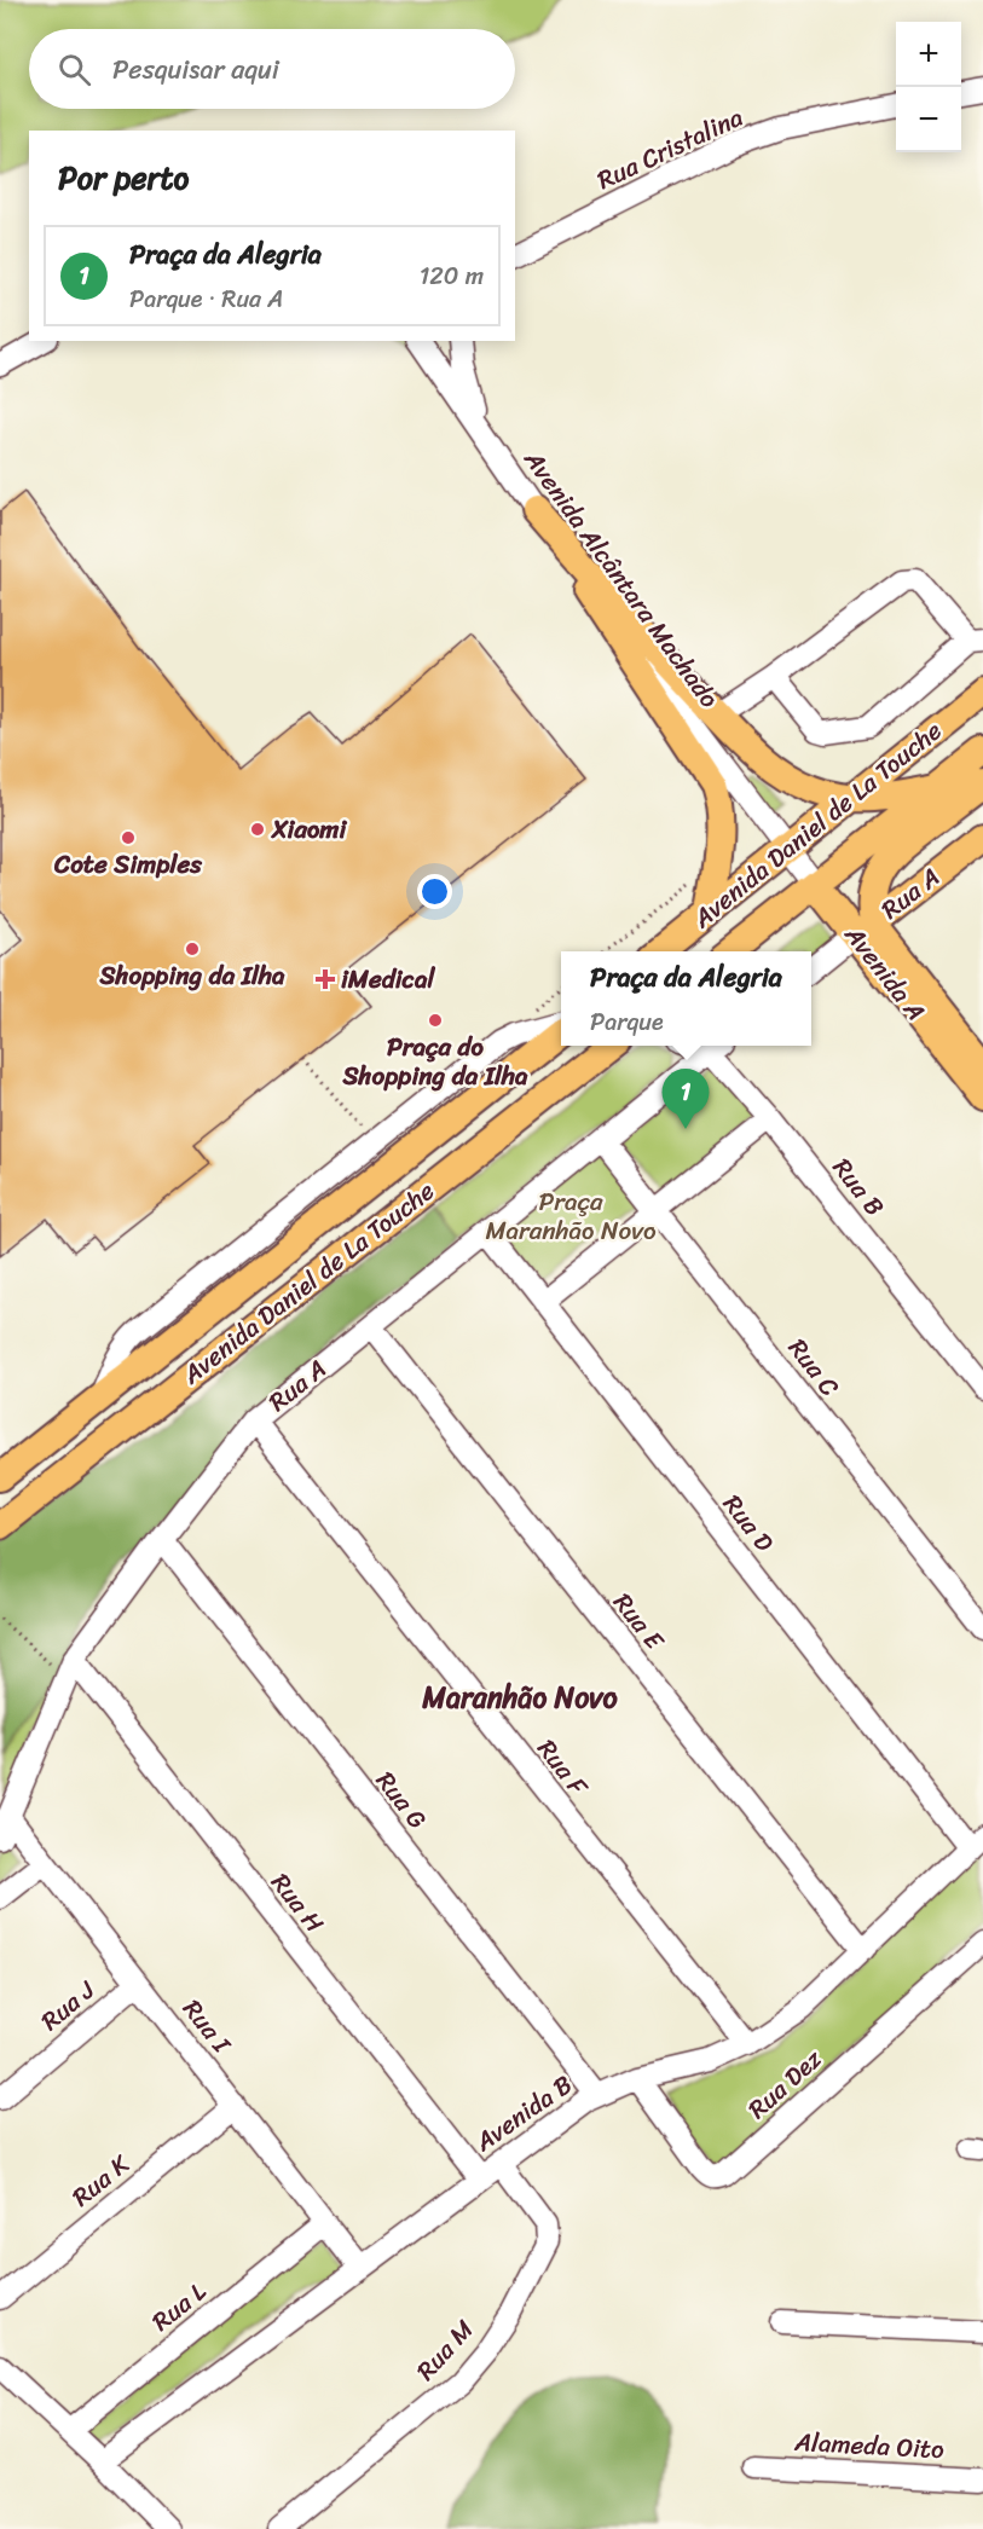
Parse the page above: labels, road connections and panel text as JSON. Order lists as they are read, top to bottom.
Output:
{
  "streets": {
    "main road": ["Avenida Daniel de La Touche", "Rua A", "Avenida A"],
    "street": [
      "Rua Cristalina",
      "Avenida Alcântara Machado",
      "Rua B",
      "Rua C",
      "Rua D",
      "Rua E",
      "Rua F",
      "Rua G",
      "Rua H",
      "Rua J",
      "Rua I",
      "Rua Dez",
      "Avenida B",
      "Rua K",
      "Rua L",
      "Rua M",
      "Alameda Oito"
    ]
  },
  "crossings": [
    ["Avenida Alcântara Machado", "Avenida Daniel de La Touche"],
    ["Avenida Alcântara Machado", "Avenida A"],
    ["Avenida Daniel de La Touche", "Avenida A"],
    ["Rua A", "Avenida A"],
    ["Rua A", "Rua B"],
    ["Rua A", "Rua C"],
    ["Rua A", "Rua D"],
    ["Rua A", "Rua E"],
    ["Rua A", "Rua F"],
    ["Rua A", "Rua G"],
    ["Rua A", "Rua H"],
    ["Rua A", "Rua I"],
    ["Rua D", "Avenida B"],
    ["Rua E", "Avenida B"],
    ["Rua F", "Avenida B"],
    ["Rua G", "Avenida B"],
    ["Rua H", "Avenida B"],
    ["Rua J", "Rua I"],
    ["Rua I", "Avenida B"],
    ["Rua I", "Rua K"],
    ["Rua I", "Rua L"],
    ["Rua Dez", "Avenida B"],
    ["Avenida B", "Rua M"]
  ],
  "districts": ["Maranhão Novo"],
  "parks": ["Praça Maranhão Novo"],
  "places": {
    "other": [
      "Xiaomi",
      "Cote Simples",
      "Shopping da Ilha",
      "Praça do Shopping da Ilha"
    ],
    "health": ["iMedical"]
  },
  "page": {
    "map_buttons": ["+", "−"],
    "search": "Pesquisar aqui",
    "heading": "Por perto",
    "list": [
      {
        "mark": "1",
        "name": "Praça da Alegria",
        "note": "Parque · Rua A",
        "value": "120 m"
      }
    ],
    "popup": ["Praça da Alegria", "Parque"],
    "pins": "1"
  }
}
